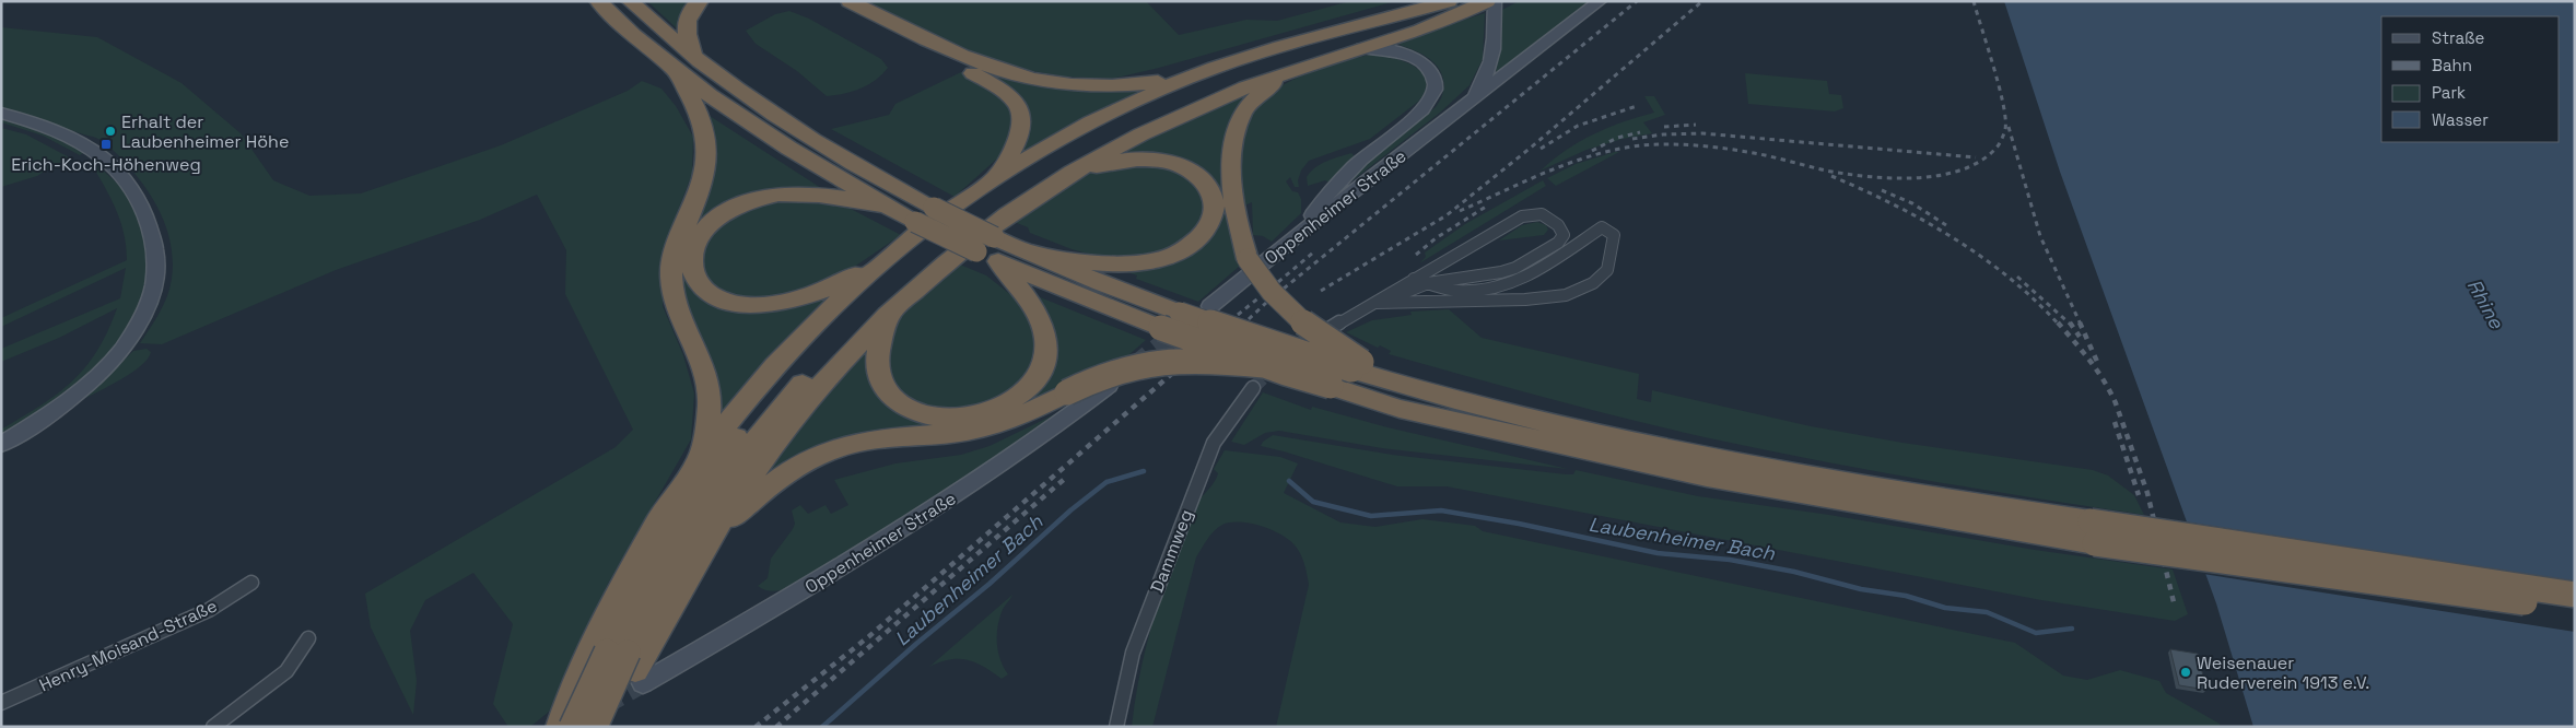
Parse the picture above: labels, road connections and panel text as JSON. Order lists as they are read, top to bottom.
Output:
{
  "streets": {
    "main road": ["Oppenheimer Straße"],
    "street": ["Dammweg", "Henry-Moisand-Straße"]
  },
  "water": ["Rhine", "Laubenheimer Bach"],
  "places": {
    "other": ["Erhalt der Laubenheimer Höhe", "Weisenauer Ruderverein 1913 e.V."],
    "transit": ["Erich-Koch-Höhenweg"]
  },
  "legend": [
    "Straße",
    "Bahn",
    "Park",
    "Wasser"
  ]
}
